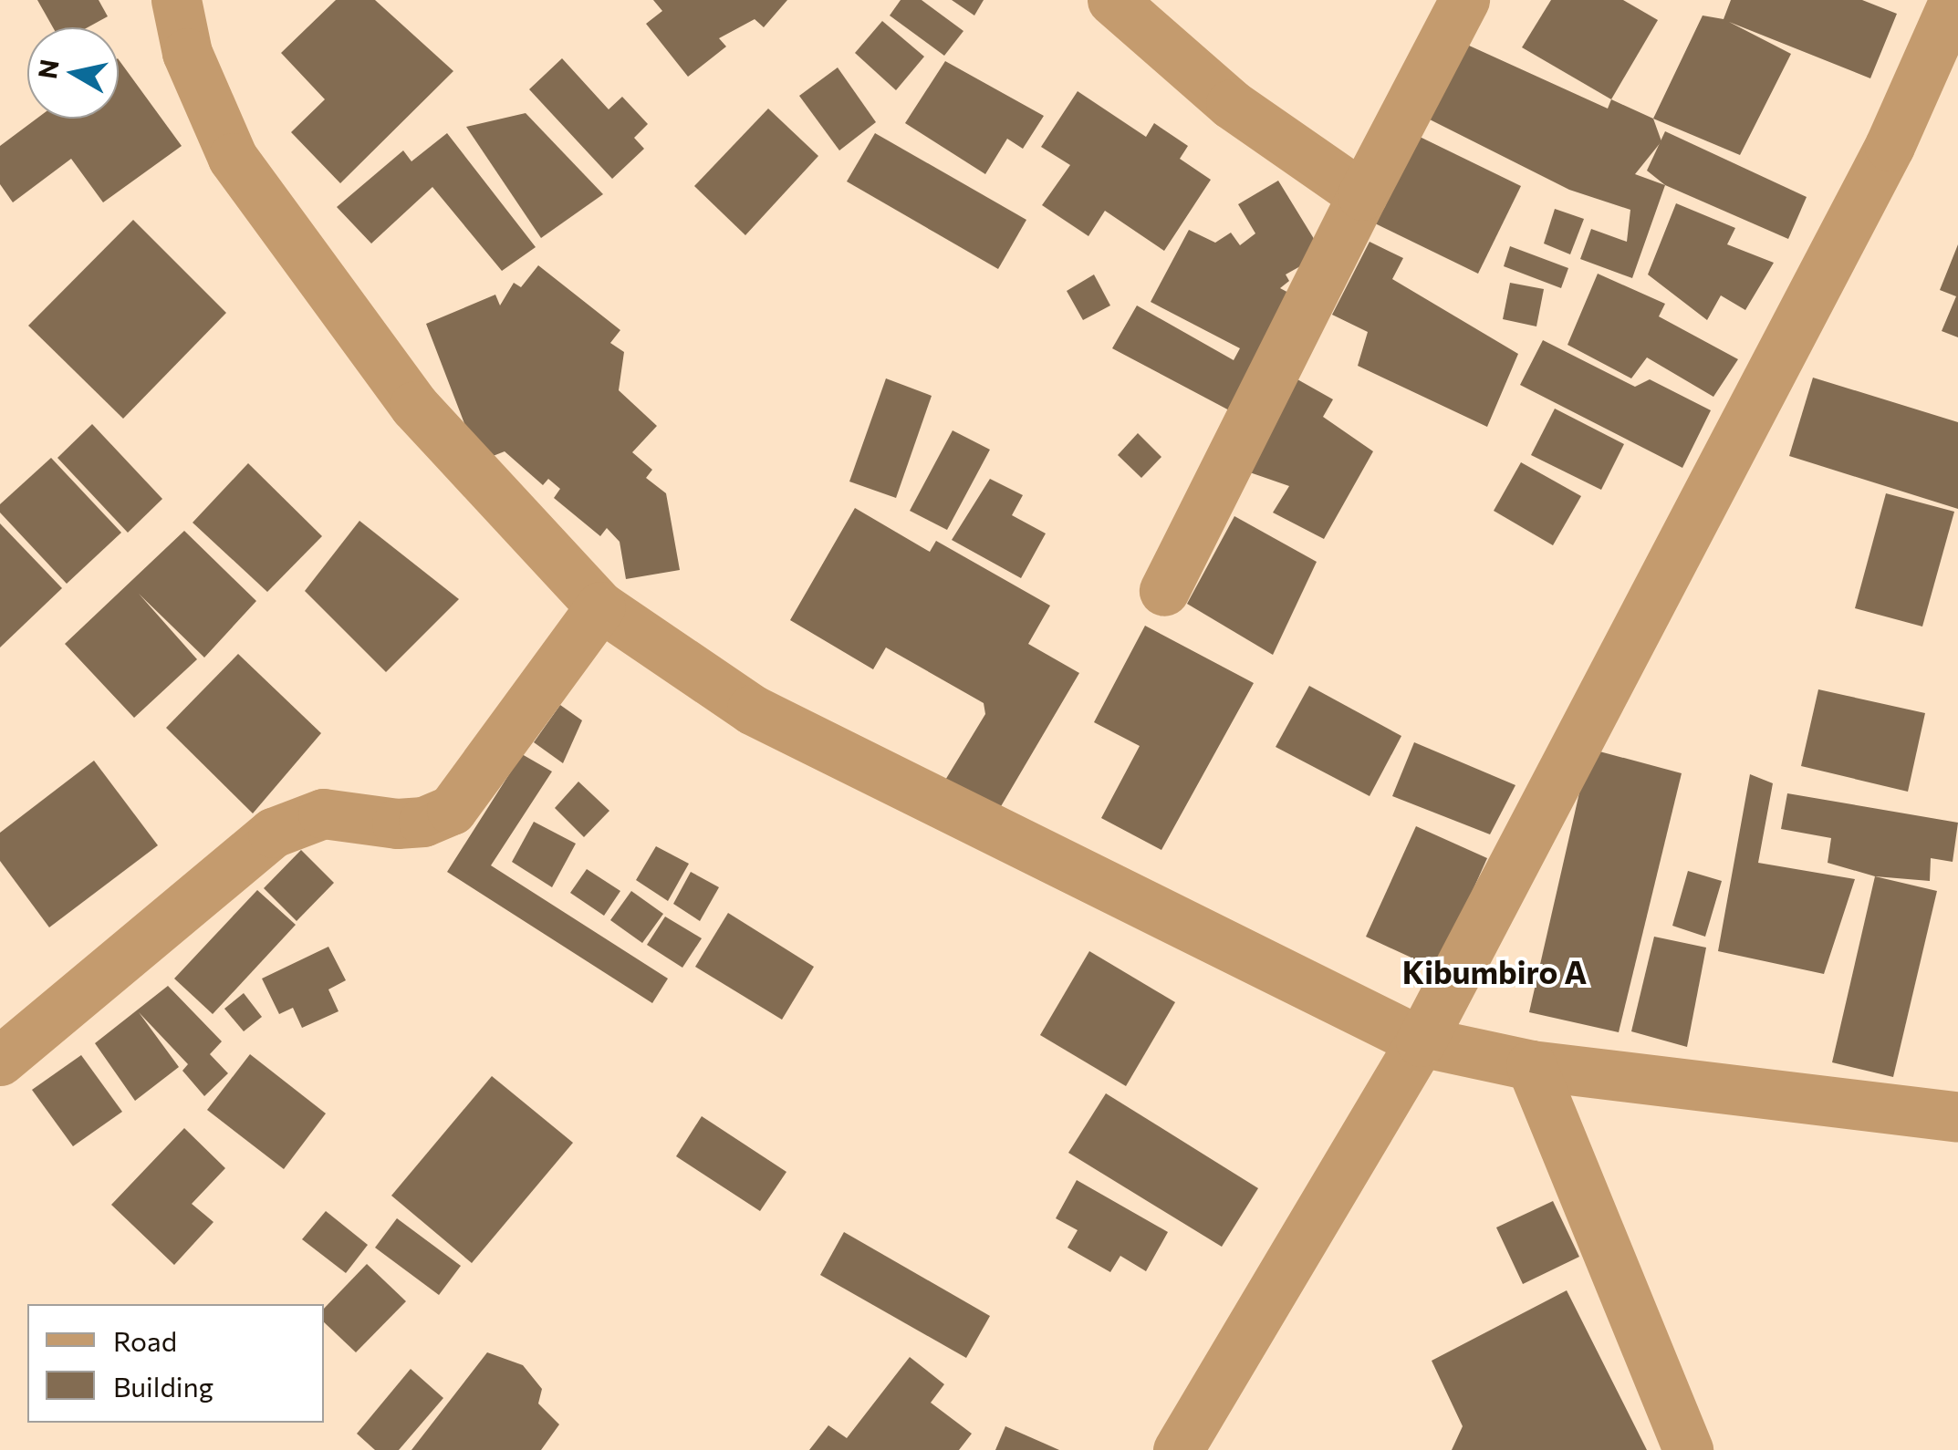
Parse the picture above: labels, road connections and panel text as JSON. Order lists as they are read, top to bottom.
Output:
{
  "districts": ["Kibumbiro A"],
  "legend": ["Road", "Building"],
  "north": "left"
}
